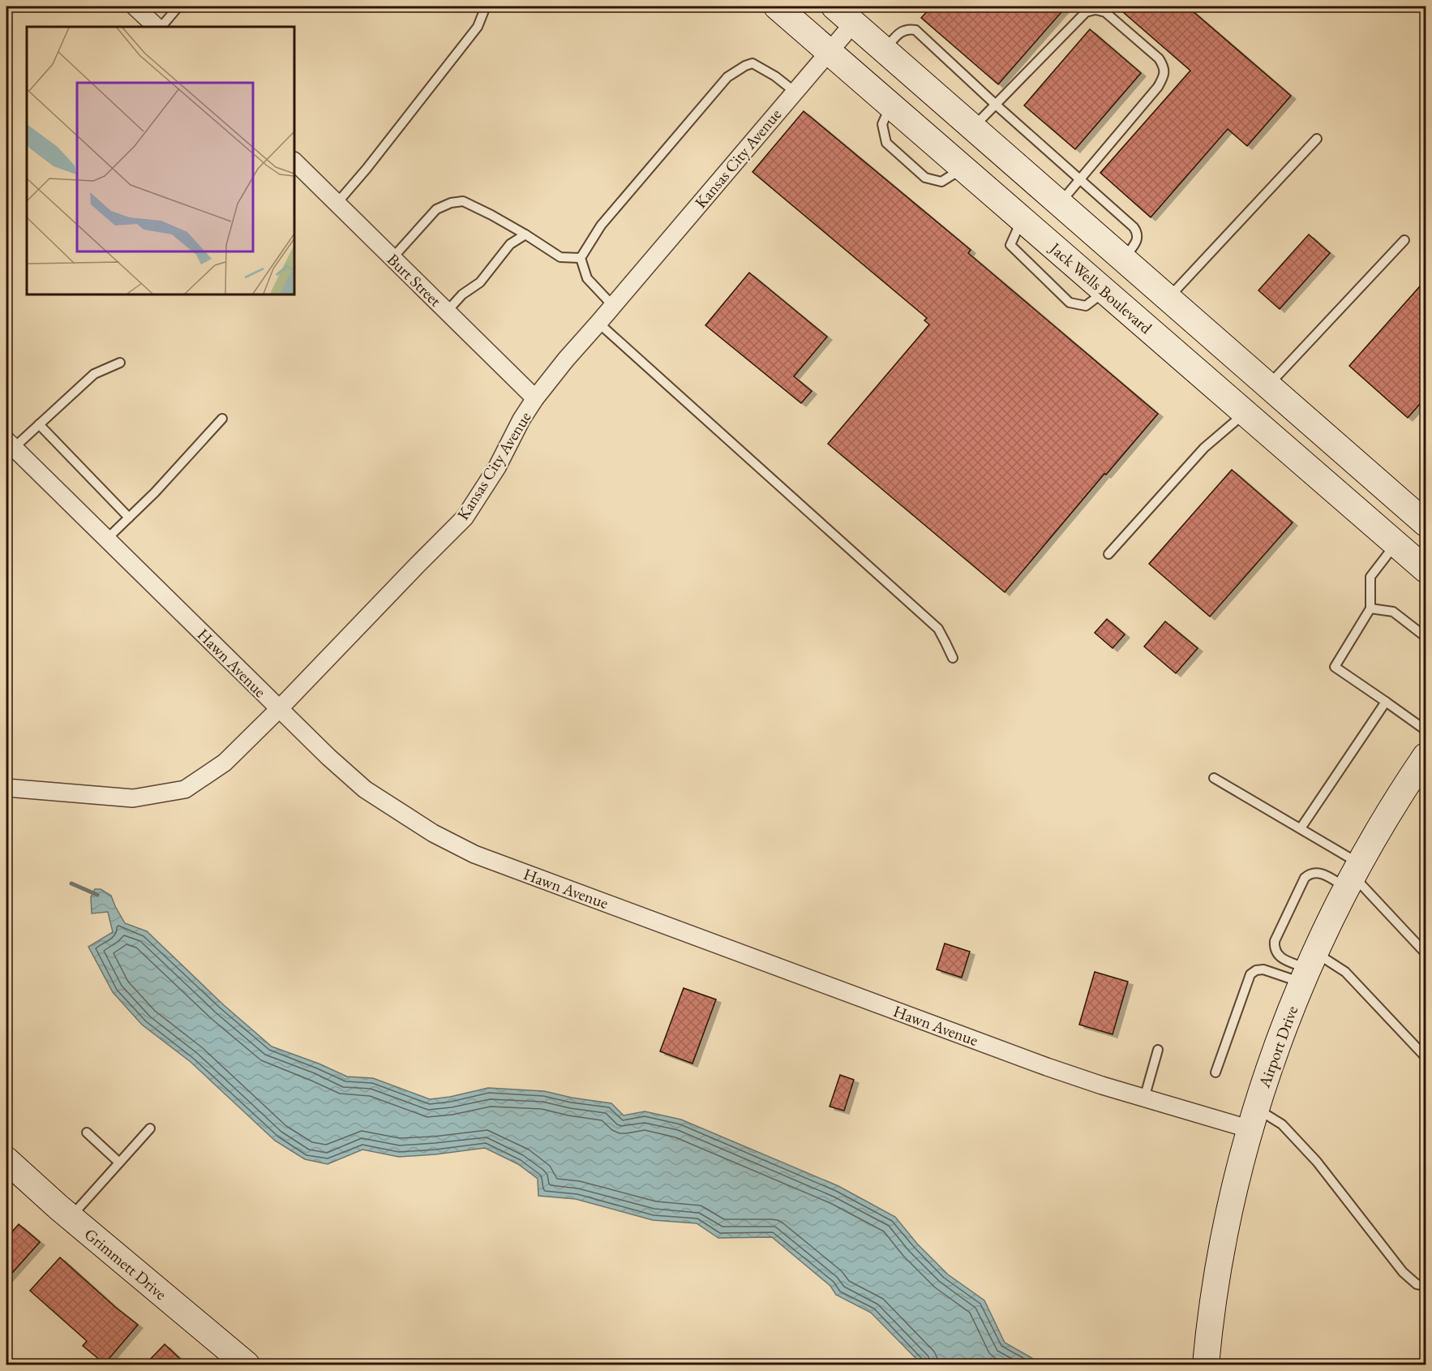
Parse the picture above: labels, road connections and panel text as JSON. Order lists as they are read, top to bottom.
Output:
{
  "streets": {
    "street": [
      "Kansas City Avenue",
      "Burt Street",
      "Jack Wells Boulevard",
      "Hawn Avenue",
      "Airport Drive",
      "Grimmett Drive"
    ]
  },
  "crossings": [
    ["Kansas City Avenue", "Burt Street"],
    ["Kansas City Avenue", "Jack Wells Boulevard"],
    ["Kansas City Avenue", "Hawn Avenue"],
    ["Hawn Avenue", "Airport Drive"]
  ]
}
